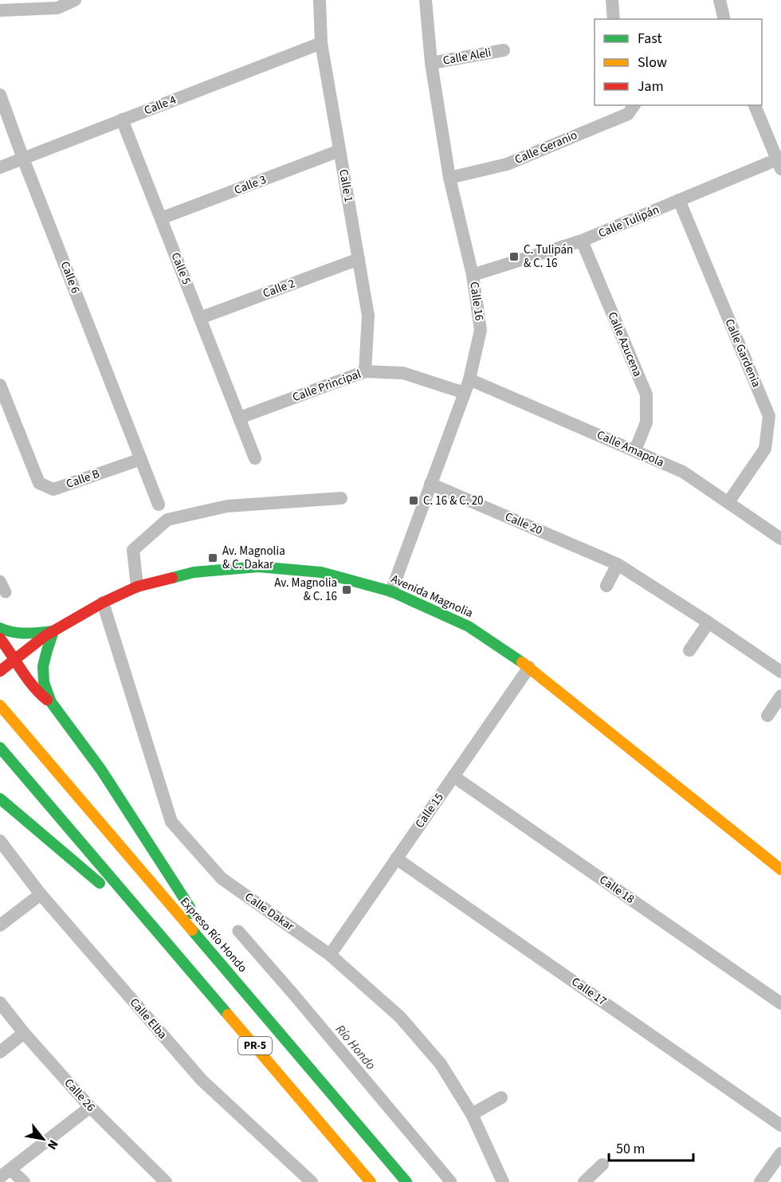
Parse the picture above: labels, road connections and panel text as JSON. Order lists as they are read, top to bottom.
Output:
{
  "streets": {
    "main road": ["Avenida Magnolia", "Expreso Río Hondo", "PR-5"],
    "street": [
      "Calle Aleli",
      "Calle 4",
      "Calle Geranio",
      "Calle 3",
      "Calle 1",
      "Calle Tulipán",
      "Calle 5",
      "Calle 6",
      "Calle 2",
      "Calle 16",
      "Calle Azucena",
      "Calle Gardenia",
      "Calle Principal",
      "Calle Amapola",
      "Calle B",
      "Calle 20",
      "Calle 15",
      "Calle 18",
      "Calle Dakar",
      "Calle 17",
      "Calle Elba",
      "Calle 26"
    ]
  },
  "crossings": [
    ["Calle Aleli", "Calle 16"],
    ["Calle 4", "Calle 1"],
    ["Calle 4", "Calle 5"],
    ["Calle 4", "Calle 6"],
    ["Calle Geranio", "Calle 16"],
    ["Calle 3", "Calle 1"],
    ["Calle 3", "Calle 5"],
    ["Calle 1", "Calle 2"],
    ["Calle 1", "Calle Principal"],
    ["Calle Tulipán", "Calle 16"],
    ["Calle Tulipán", "Calle Azucena"],
    ["Calle Tulipán", "Calle Gardenia"],
    ["Calle 5", "Calle 2"],
    ["Calle 5", "Calle Principal"],
    ["Calle 6", "Calle B"],
    ["Calle 16", "Calle Principal"],
    ["Calle 16", "Calle Amapola"],
    ["Calle 16", "Calle 20"],
    ["Calle 16", "Avenida Magnolia"],
    ["Calle Azucena", "Calle Amapola"],
    ["Calle Gardenia", "Calle Amapola"],
    ["Avenida Magnolia", "Calle 15"],
    ["Avenida Magnolia", "Calle Dakar"],
    ["Calle 15", "Calle 18"],
    ["Calle 15", "Calle Dakar"],
    ["Calle 15", "Calle 17"]
  ],
  "water": ["Río Hondo"],
  "places": {
    "transit": [
      "C. Tulipán & C. 16",
      "C. 16 & C. 20",
      "Av. Magnolia & C. Dakar",
      "Av. Magnolia & C. 16"
    ]
  },
  "legend": ["Fast", "Slow", "Jam"],
  "scale_bar": "50 m",
  "north": "bottom right"
}
